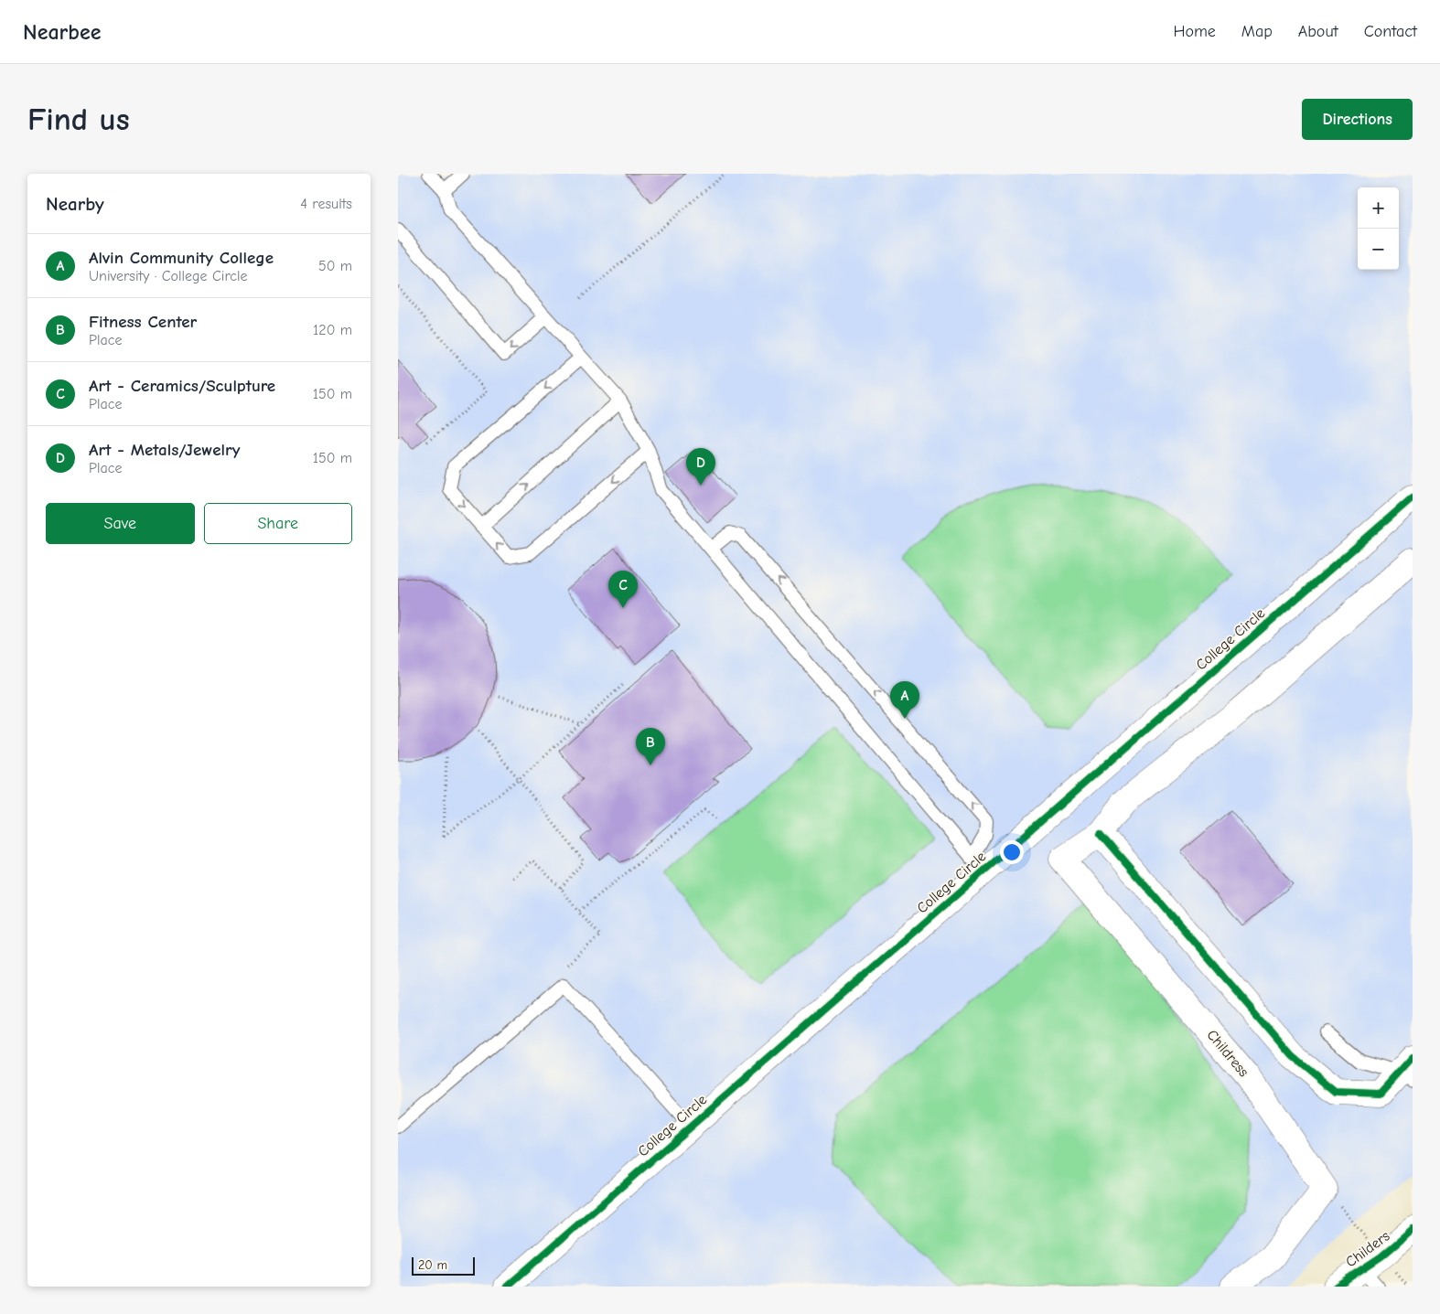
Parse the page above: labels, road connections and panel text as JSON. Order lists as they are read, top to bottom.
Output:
{
  "streets": {
    "street": ["College Circle", "Childress", "Childers"]
  },
  "scale_bar": "20 m",
  "page": {
    "header": "Nearbee",
    "nav": [
      "Home",
      "Map",
      "About",
      "Contact"
    ],
    "buttons": [
      "Directions",
      ["Save", "Share"]
    ],
    "title": "Find us",
    "heading": ["Nearby", "4 results"],
    "map_buttons": ["+", "−"],
    "list": [
      {
        "mark": "A",
        "name": "Alvin Community College",
        "note": "University · College Circle",
        "value": "50 m"
      },
      {
        "mark": "B",
        "name": "Fitness Center",
        "note": "Place",
        "value": "120 m"
      },
      {
        "mark": "C",
        "name": "Art - Ceramics/Sculpture",
        "note": "Place",
        "value": "150 m"
      },
      {
        "mark": "D",
        "name": "Art - Metals/Jewelry",
        "note": "Place",
        "value": "150 m"
      }
    ],
    "pins": [
      "D",
      "C",
      "A",
      "B"
    ],
    "scale": "20 m"
  }
}
